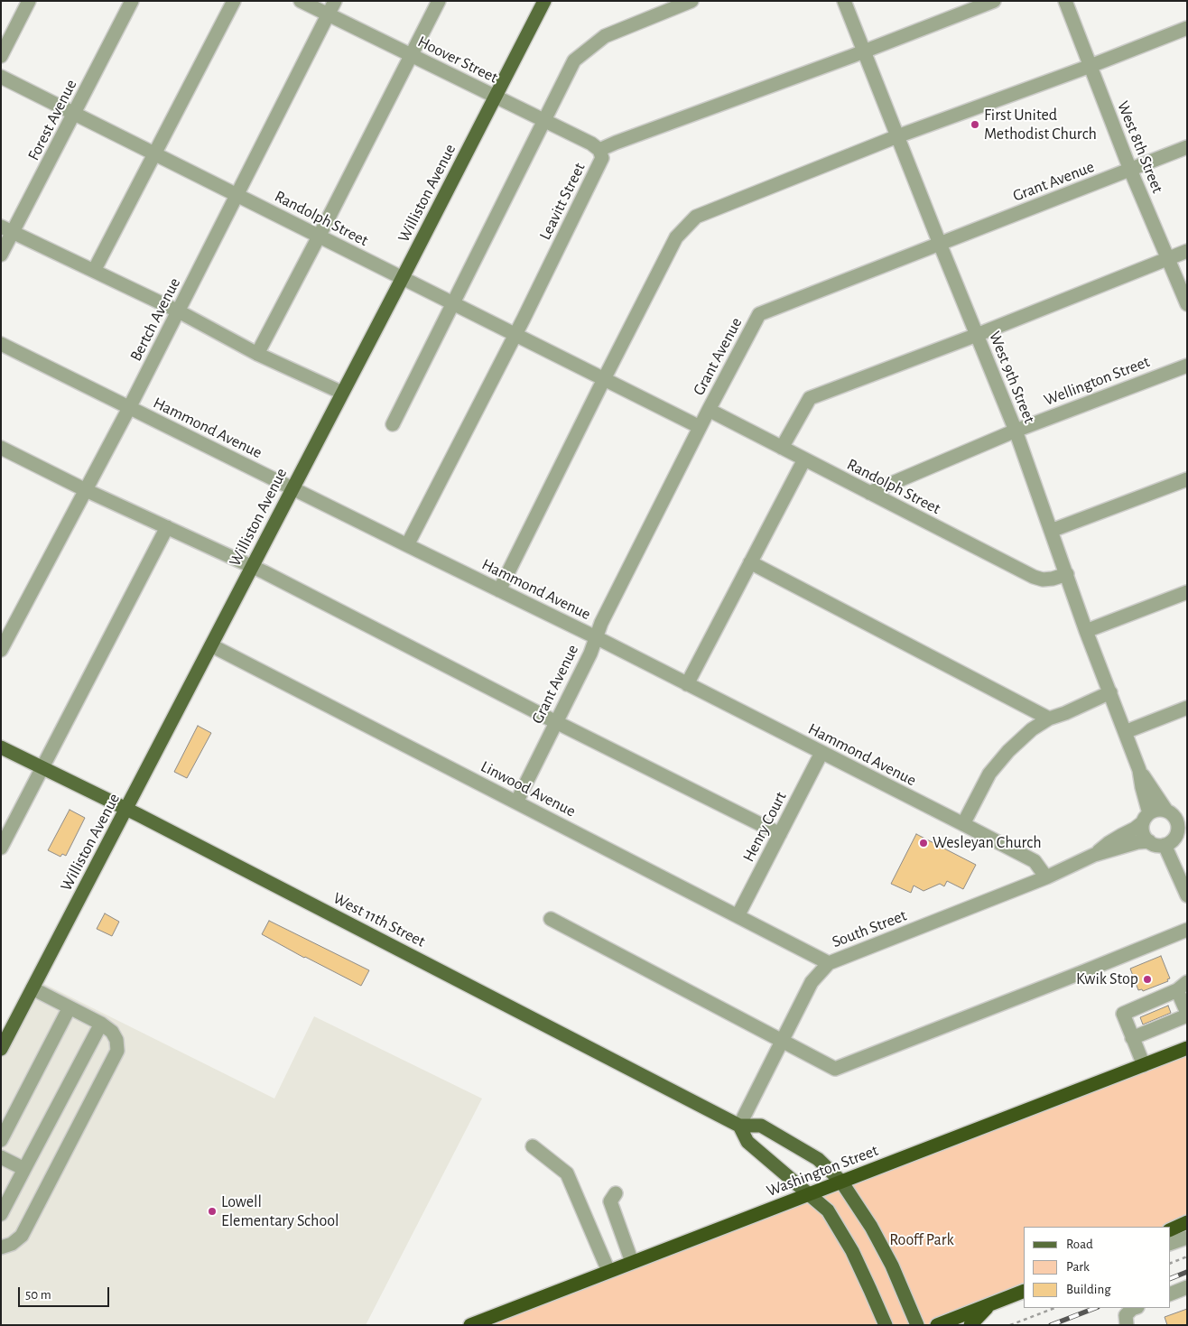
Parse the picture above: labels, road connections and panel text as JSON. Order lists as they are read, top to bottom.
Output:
{
  "streets": {
    "highway": ["Washington Street"],
    "main road": ["Williston Avenue", "West 11th Street"],
    "street": [
      "Hoover Street",
      "Forest Avenue",
      "West 8th Street",
      "Grant Avenue",
      "Leavitt Street",
      "Randolph Street",
      "Bertch Avenue",
      "West 9th Street",
      "Wellington Street",
      "Hammond Avenue",
      "Linwood Avenue",
      "Henry Court",
      "South Street"
    ]
  },
  "crossings": [
    ["Hoover Street", "Williston Avenue"],
    ["Hoover Street", "Leavitt Street"],
    ["Hoover Street", "Bertch Avenue"],
    ["Forest Avenue", "Randolph Street"],
    ["West 8th Street", "Grant Avenue"],
    ["Grant Avenue", "Randolph Street"],
    ["Grant Avenue", "West 9th Street"],
    ["Grant Avenue", "Hammond Avenue"],
    ["Grant Avenue", "Linwood Avenue"],
    ["Williston Avenue", "Randolph Street"],
    ["Williston Avenue", "Hammond Avenue"],
    ["Williston Avenue", "Linwood Avenue"],
    ["Williston Avenue", "West 11th Street"],
    ["Leavitt Street", "Randolph Street"],
    ["Leavitt Street", "West 9th Street"],
    ["Leavitt Street", "Hammond Avenue"],
    ["Randolph Street", "Bertch Avenue"],
    ["Randolph Street", "West 9th Street"],
    ["Randolph Street", "Wellington Street"],
    ["Bertch Avenue", "Hammond Avenue"],
    ["West 9th Street", "Wellington Street"],
    ["West 9th Street", "South Street"],
    ["Hammond Avenue", "Henry Court"],
    ["Hammond Avenue", "South Street"],
    ["Linwood Avenue", "Henry Court"],
    ["Linwood Avenue", "South Street"],
    ["West 11th Street", "South Street"],
    ["West 11th Street", "Washington Street"]
  ],
  "parks": ["Rooff Park"],
  "places": [
    "First United Methodist Church",
    "Wesleyan Church",
    "Kwik Stop",
    "Lowell Elementary School"
  ],
  "legend": ["Road", "Park", "Building"],
  "scale_bar": "50 m"
}
